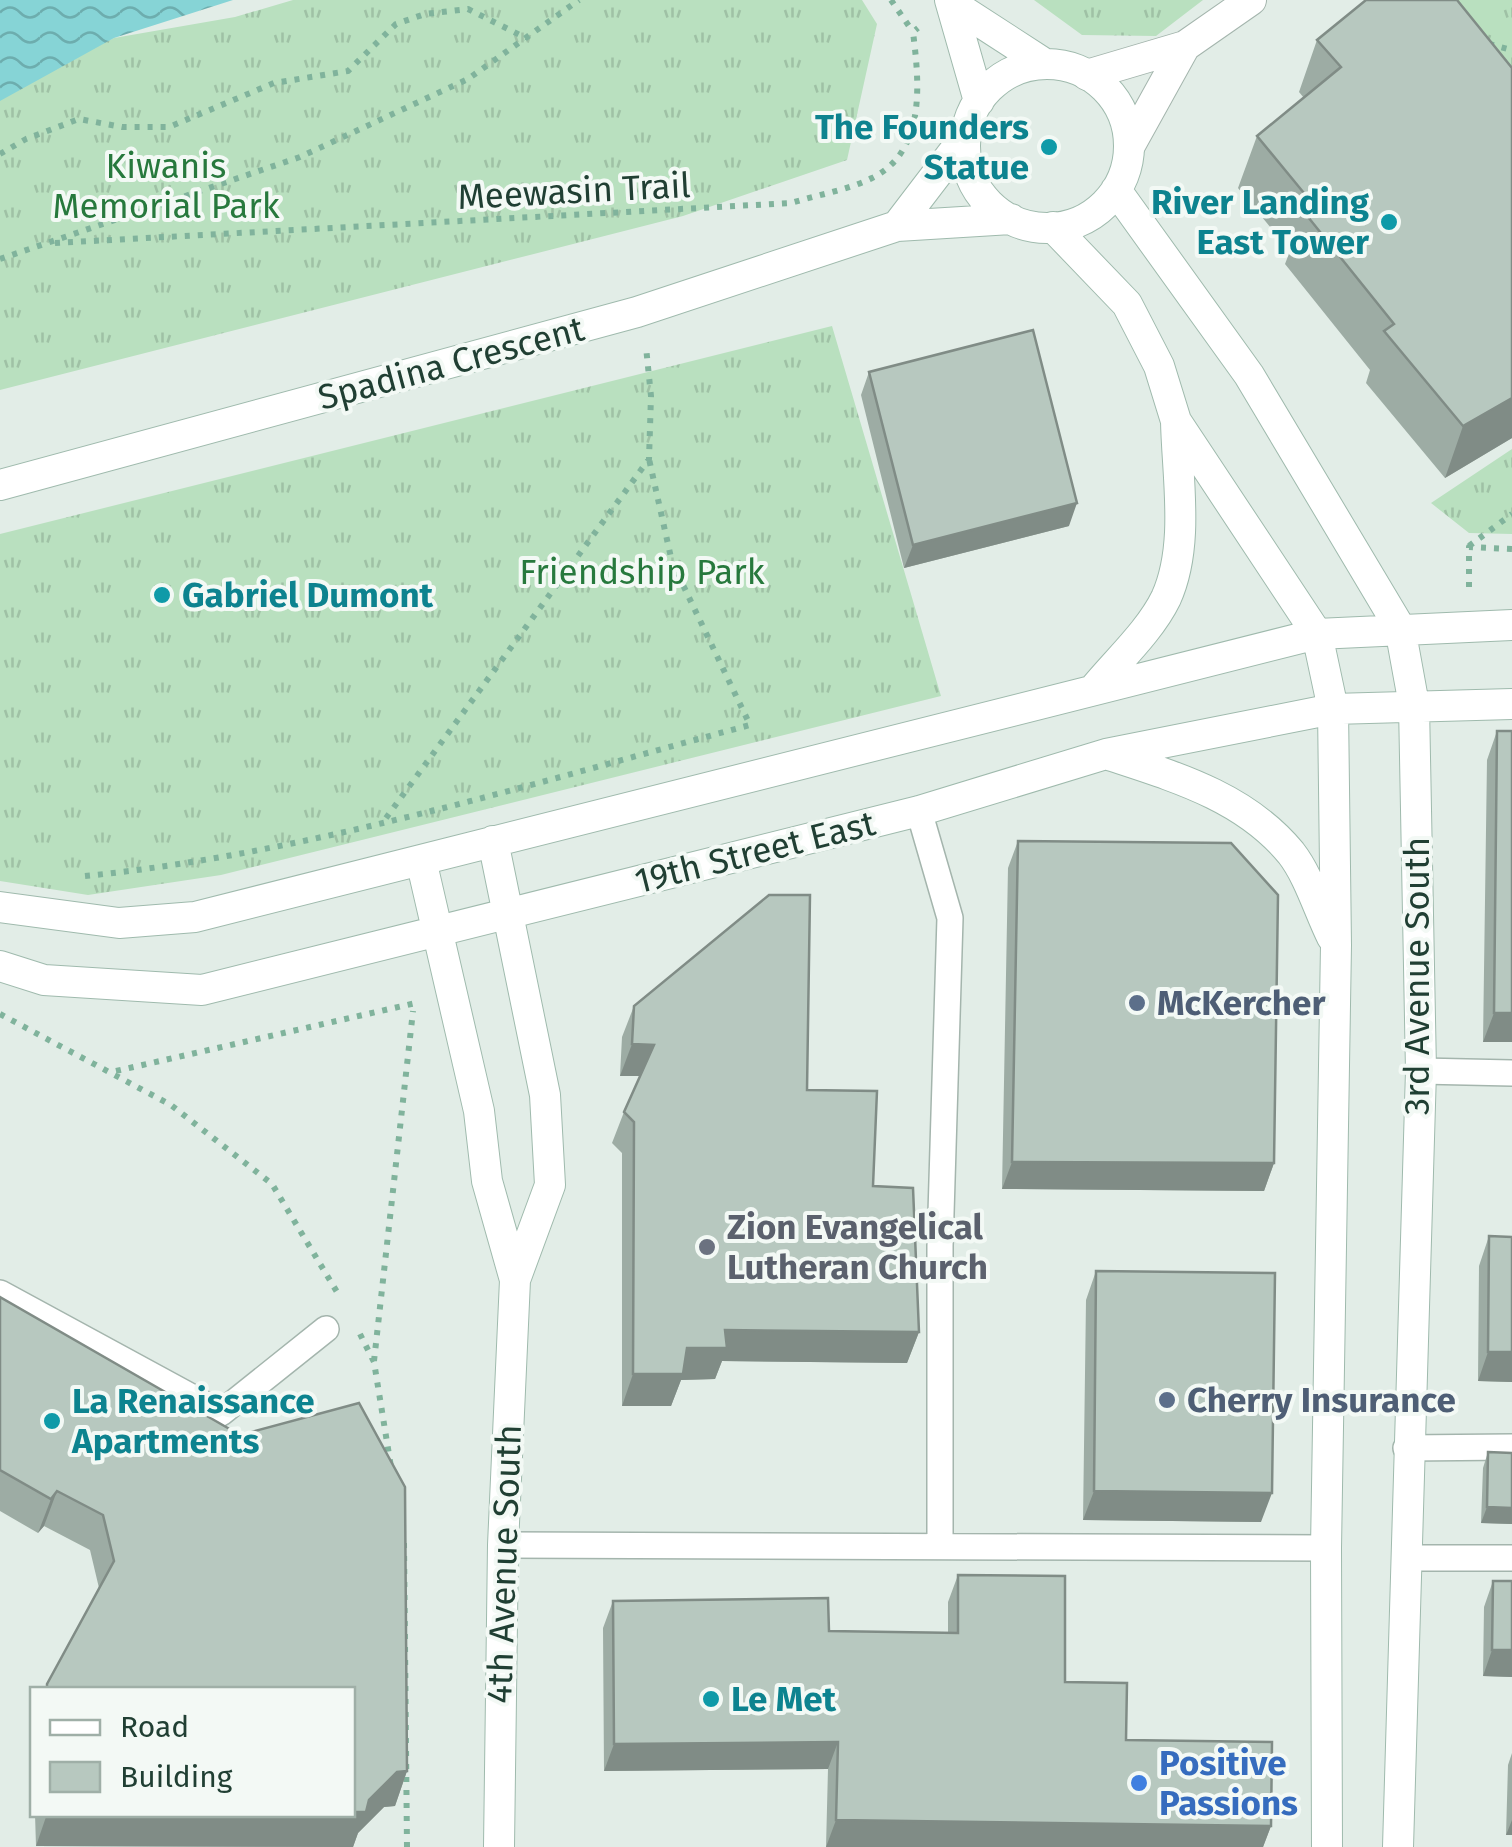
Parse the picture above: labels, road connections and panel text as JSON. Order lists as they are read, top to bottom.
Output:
{
  "streets": {
    "main road": [
      "Spadina Crescent",
      "19th Street East",
      "3rd Avenue South",
      "4th Avenue South"
    ],
    "path": ["Meewasin Trail"]
  },
  "crossings": [
    ["Spadina Crescent", "3rd Avenue South"],
    ["19th Street East", "3rd Avenue South"],
    ["19th Street East", "4th Avenue South"]
  ],
  "parks": ["Kiwanis Memorial Park", "Friendship Park"],
  "places": [
    "The Founders Statue",
    "River Landing East Tower",
    "Gabriel Dumont",
    "McKercher",
    "Zion Evangelical Lutheran Church",
    "Cherry Insurance",
    "La Renaissance Apartments",
    "Le Met",
    "Positive Passions"
  ],
  "legend": ["Road", "Building"]
}
